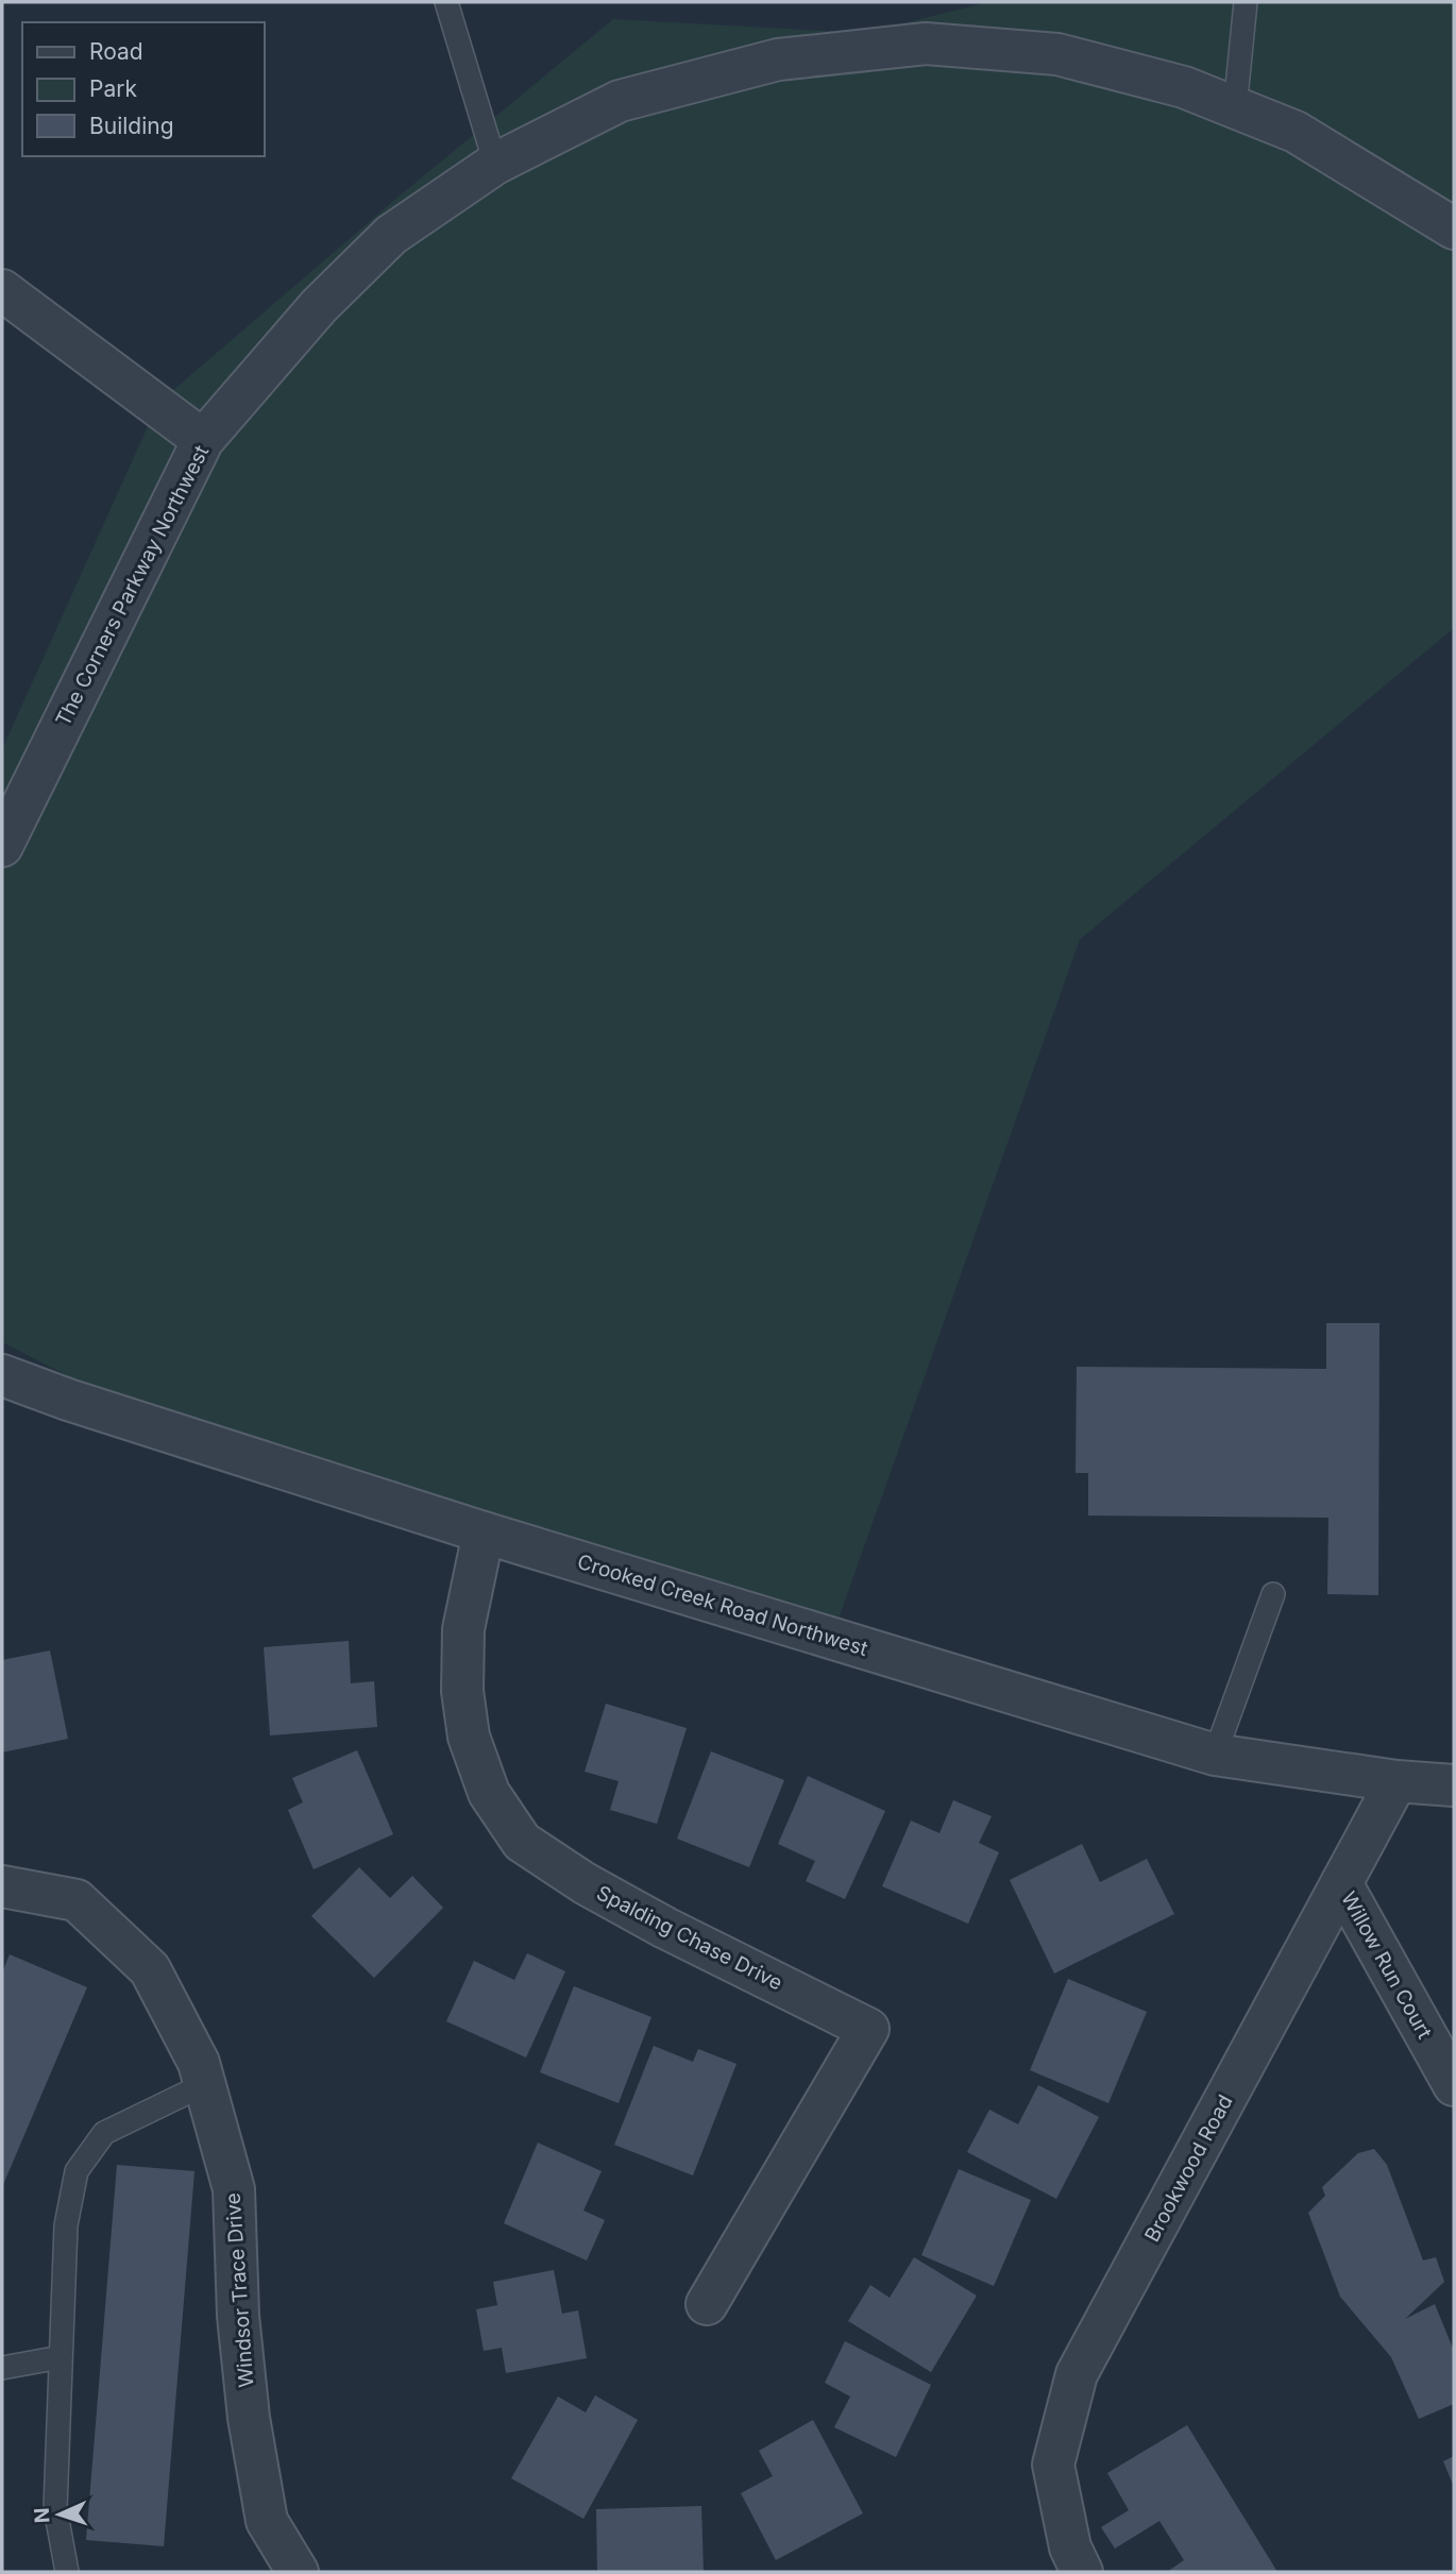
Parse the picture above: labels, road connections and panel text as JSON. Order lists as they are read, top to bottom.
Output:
{
  "streets": {
    "street": [
      "The Corners Parkway Northwest",
      "Crooked Creek Road Northwest",
      "Spalding Chase Drive",
      "Willow Run Court",
      "Brookwood Road",
      "Windsor Trace Drive"
    ]
  },
  "crossings": [
    ["Crooked Creek Road Northwest", "Spalding Chase Drive"],
    ["Crooked Creek Road Northwest", "Brookwood Road"],
    ["Willow Run Court", "Brookwood Road"]
  ],
  "legend": ["Road", "Park", "Building"],
  "north": "left"
}
